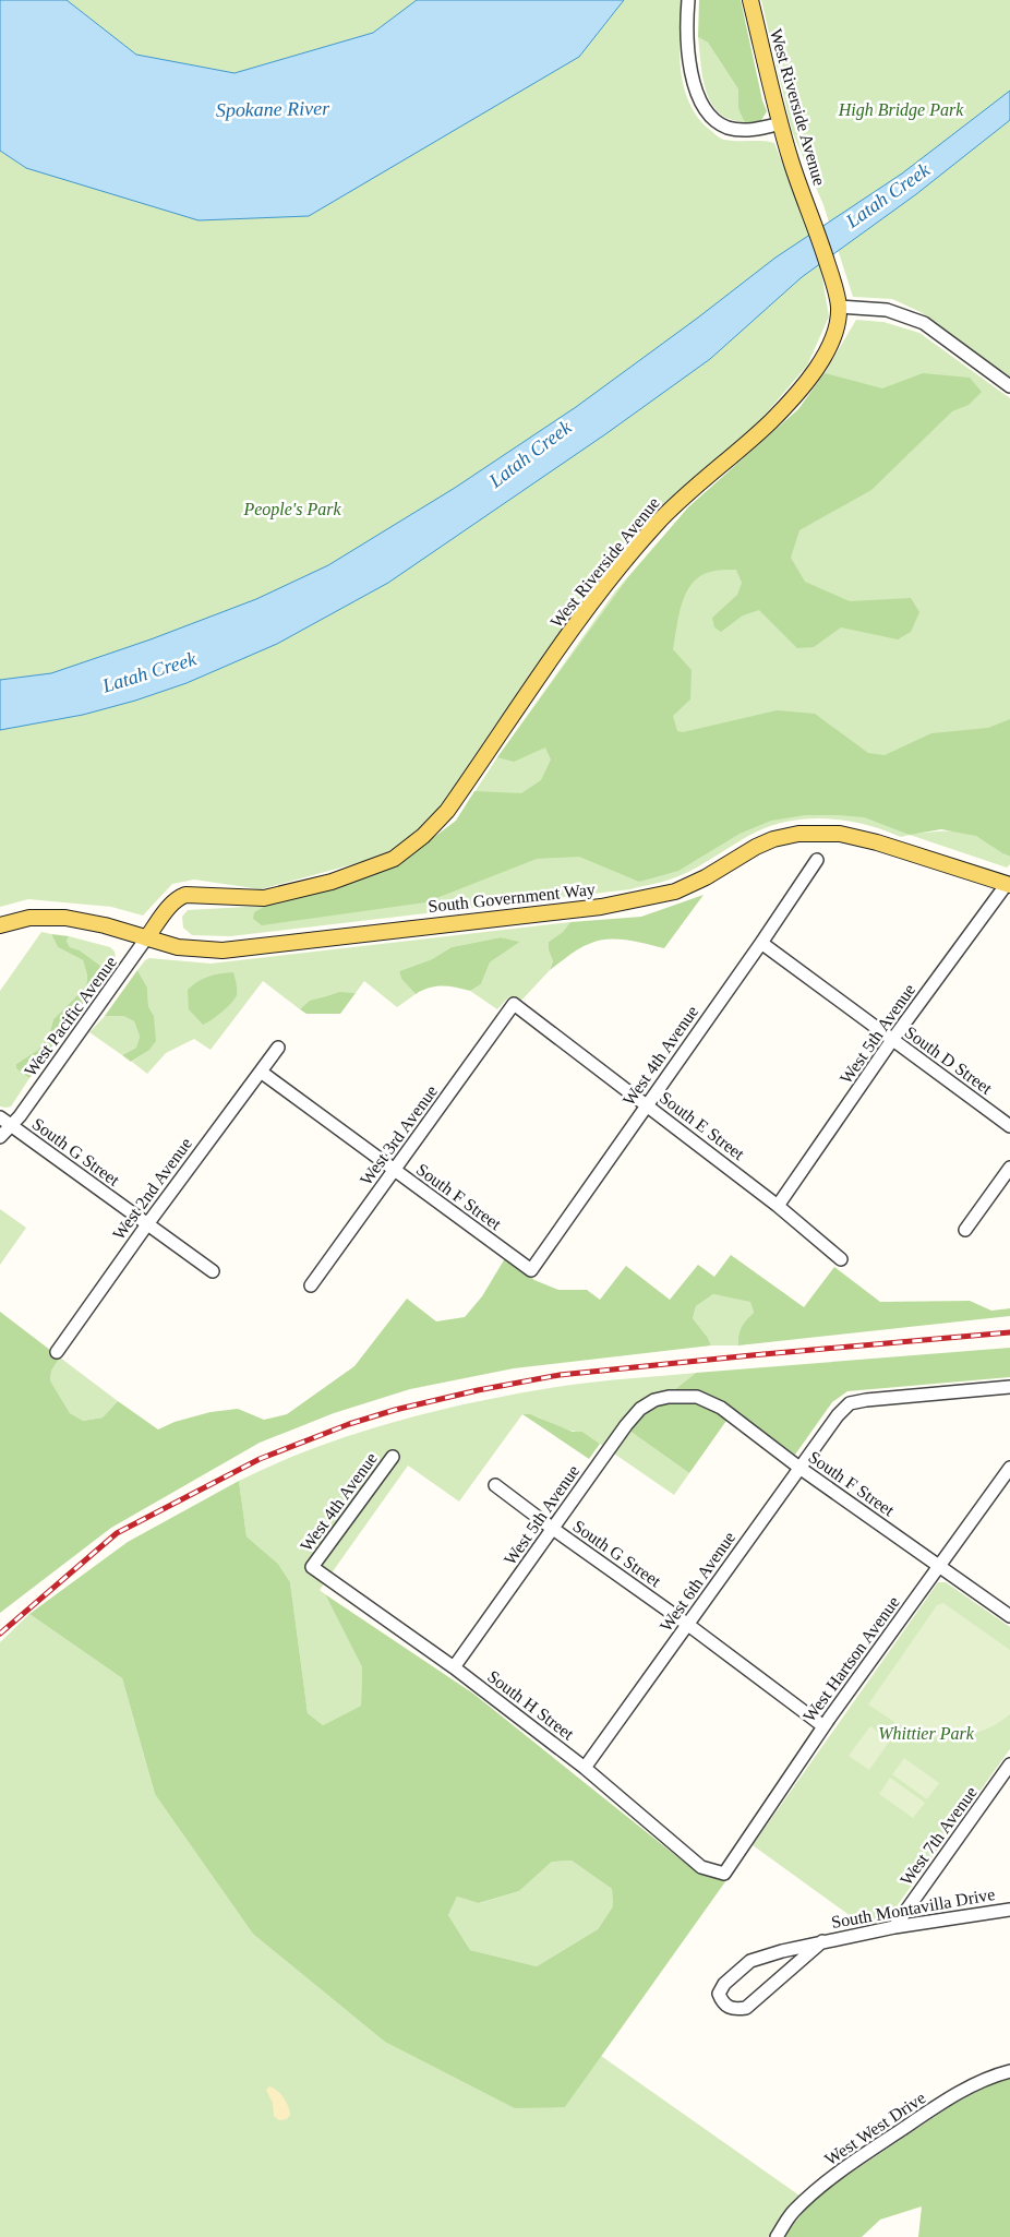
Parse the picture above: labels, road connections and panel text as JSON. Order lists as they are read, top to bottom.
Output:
{
  "streets": {
    "main road": ["West Riverside Avenue", "South Government Way"],
    "street": [
      "West Pacific Avenue",
      "West 5th Avenue",
      "West 4th Avenue",
      "South D Street",
      "South E Street",
      "West 3rd Avenue",
      "South G Street",
      "West 2nd Avenue",
      "South F Street",
      "West 6th Avenue",
      "West Hartson Avenue",
      "South H Street",
      "West 7th Avenue",
      "South Montavilla Drive",
      "West West Drive"
    ]
  },
  "crossings": [
    ["West Riverside Avenue", "South Government Way"],
    ["West Riverside Avenue", "West Pacific Avenue"],
    ["South Government Way", "West Pacific Avenue"],
    ["South Government Way", "West 5th Avenue"],
    ["West Pacific Avenue", "South G Street"],
    ["West 5th Avenue", "South D Street"],
    ["West 5th Avenue", "South E Street"],
    ["West 5th Avenue", "South G Street"],
    ["West 5th Avenue", "South F Street"],
    ["West 5th Avenue", "South H Street"],
    ["West 4th Avenue", "South D Street"],
    ["West 4th Avenue", "South E Street"],
    ["West 4th Avenue", "South F Street"],
    ["West 4th Avenue", "South H Street"],
    ["South E Street", "West 3rd Avenue"],
    ["West 3rd Avenue", "South F Street"],
    ["South G Street", "West 2nd Avenue"],
    ["South G Street", "West 6th Avenue"],
    ["South G Street", "West Hartson Avenue"],
    ["West 2nd Avenue", "South F Street"],
    ["South F Street", "West 6th Avenue"],
    ["South F Street", "West Hartson Avenue"],
    ["West 6th Avenue", "South H Street"],
    ["West Hartson Avenue", "South H Street"],
    ["West 7th Avenue", "South Montavilla Drive"]
  ],
  "water": ["Spokane River", "Latah Creek"],
  "parks": ["High Bridge Park", "People's Park", "Whittier Park"]
}
